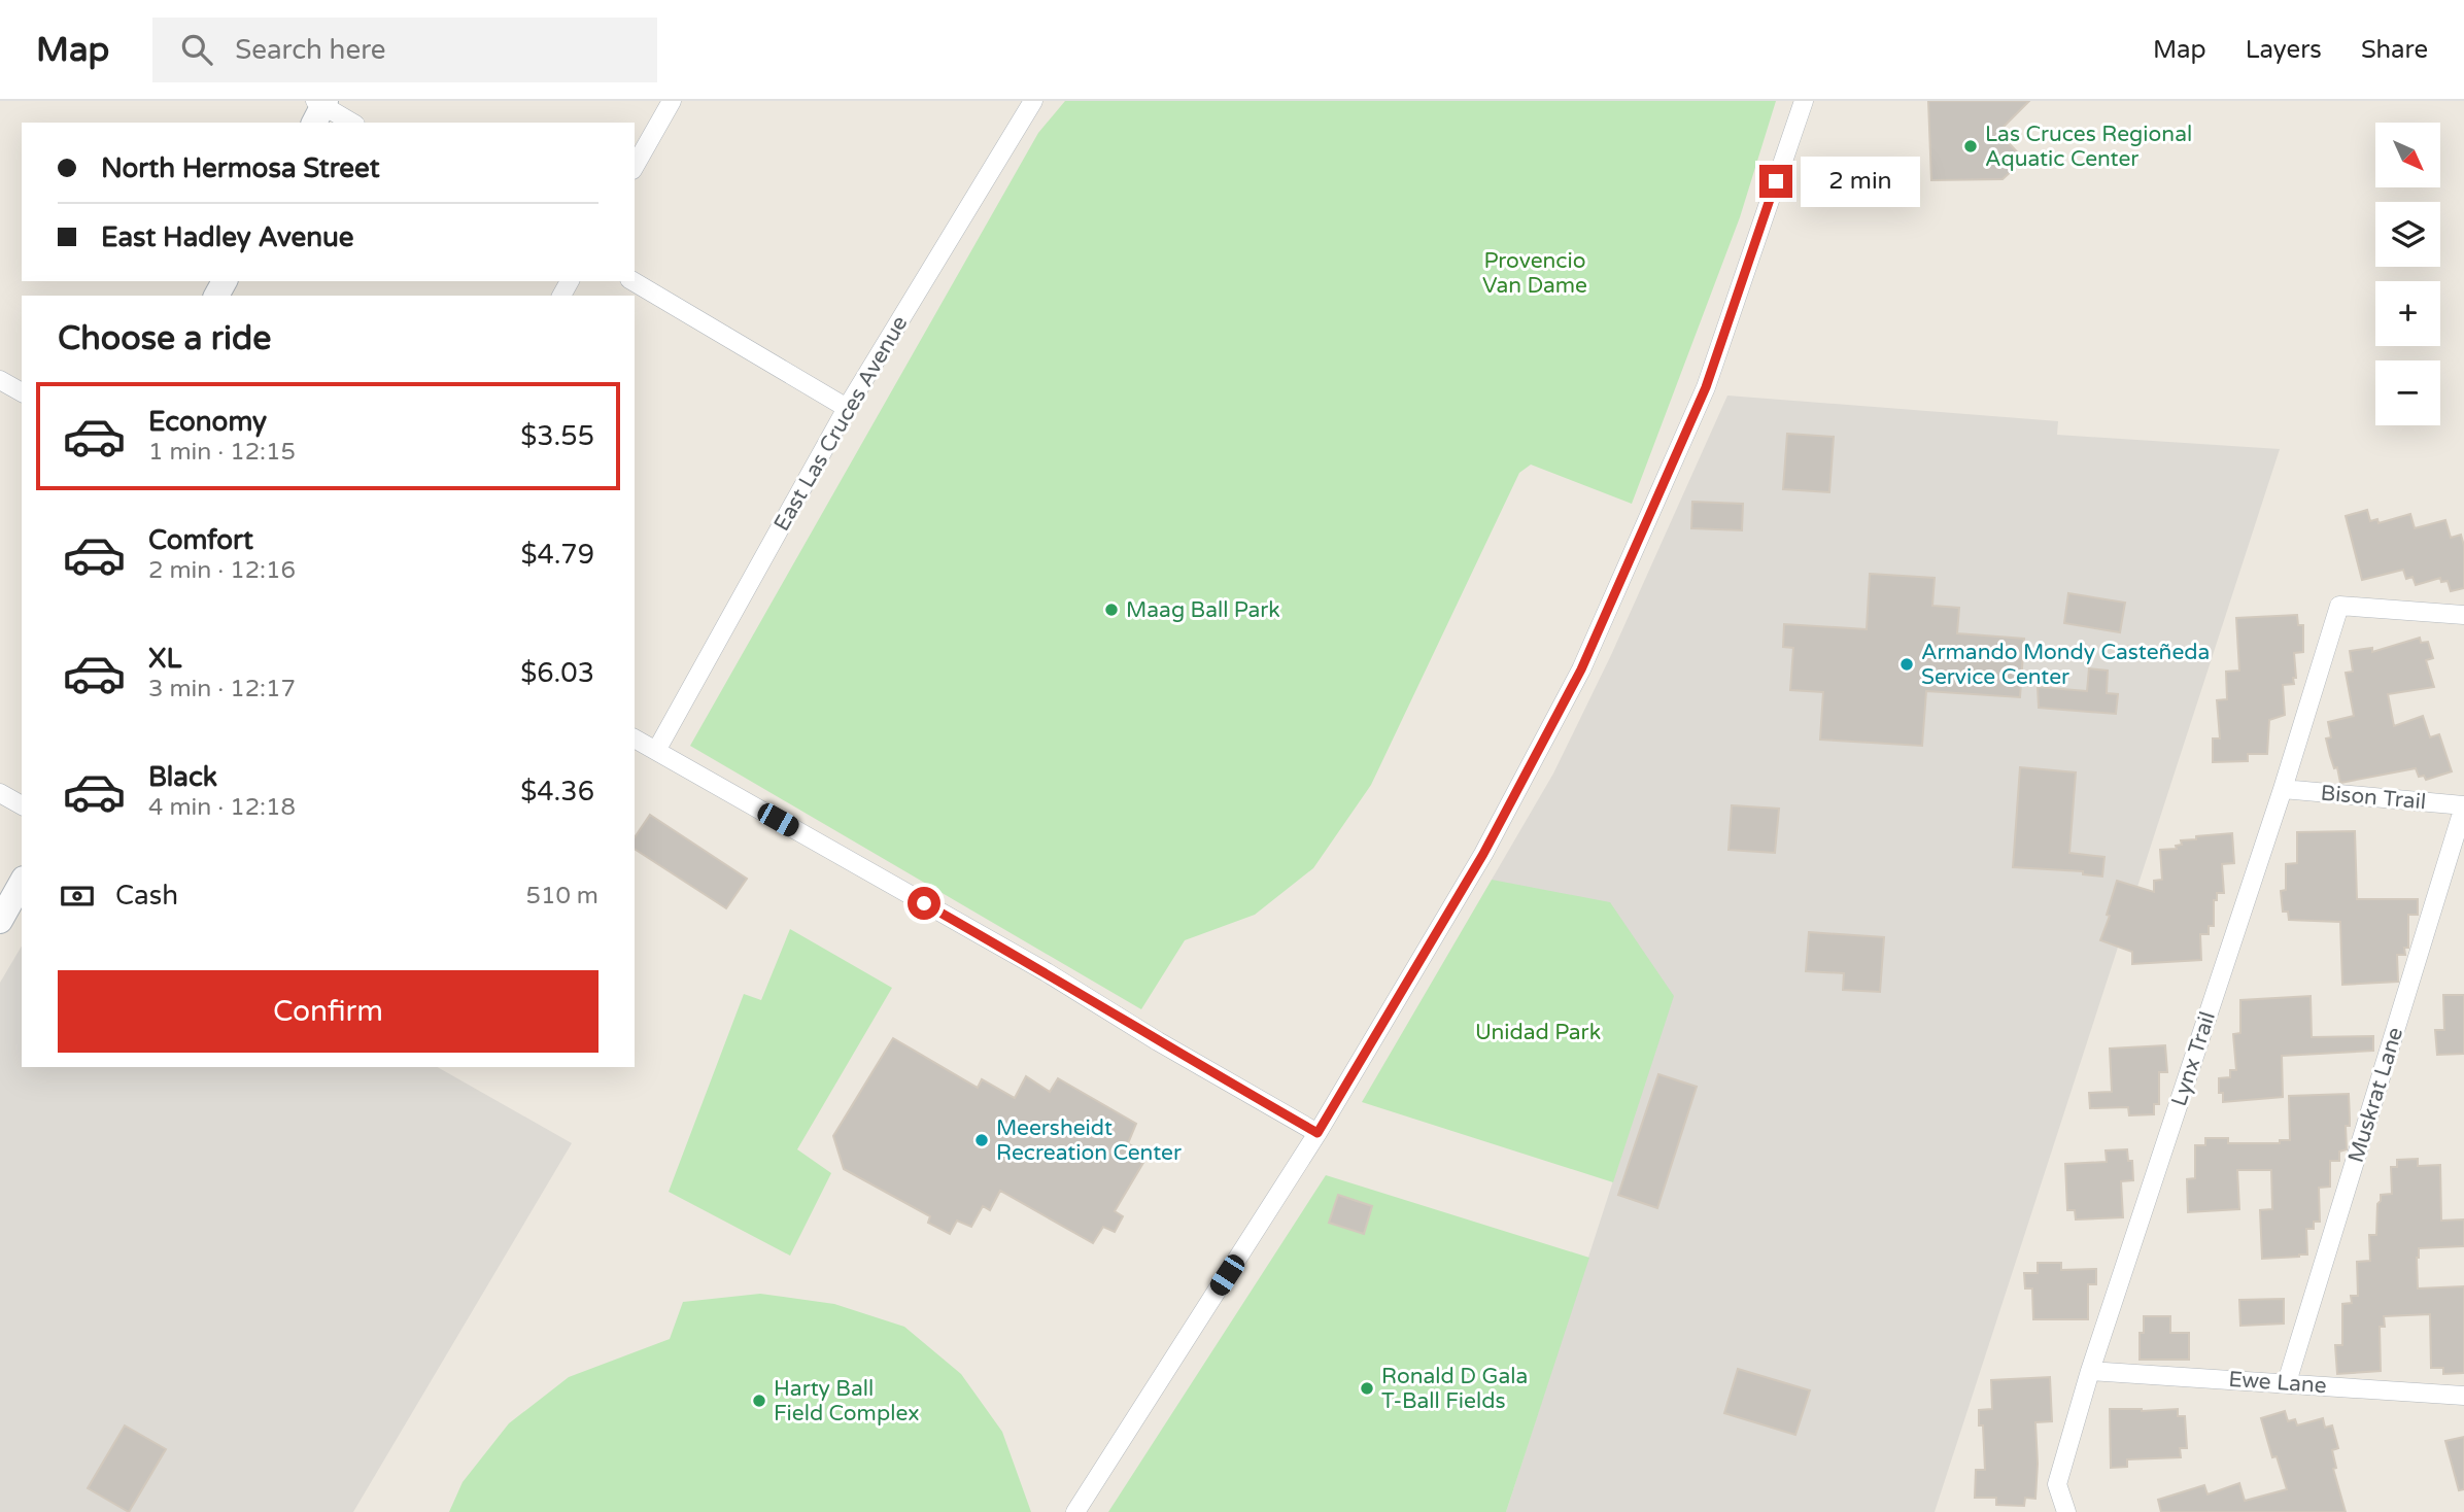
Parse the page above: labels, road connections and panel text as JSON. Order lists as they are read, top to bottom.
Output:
{
  "streets": {
    "street": [
      "East Las Cruces Avenue",
      "Bison Trail",
      "Lynx Trail",
      "Muskrat Lane",
      "Ewe Lane"
    ]
  },
  "crossings": [
    ["Bison Trail", "Lynx Trail"],
    ["Bison Trail", "Muskrat Lane"],
    ["Lynx Trail", "Ewe Lane"],
    ["Muskrat Lane", "Ewe Lane"]
  ],
  "parks": ["Provencio Van Dame", "Unidad Park"],
  "places": [
    "Las Cruces Regional Aquatic Center",
    "Maag Ball Park",
    "Armando Mondy Casteñeda Service Center",
    "Meersheidt Recreation Center",
    "Ronald D Gala T-Ball Fields",
    "Harty Ball Field Complex"
  ],
  "north": "bottom right",
  "page": {
    "header": "Map",
    "search": "Search here",
    "nav": ["Map", "Layers", "Share"],
    "map_buttons": ["+", "−"],
    "banner": ["North Hermosa Street", "East Hadley Avenue"],
    "bubble": "2 min",
    "heading": "Choose a ride",
    "list": [
      {
        "name": "Economy",
        "note": "1 min · 12:15",
        "value": "$3.55"
      },
      {
        "name": "Comfort",
        "note": "2 min · 12:16",
        "value": "$4.79"
      },
      {
        "name": "XL",
        "note": "3 min · 12:17",
        "value": "$6.03"
      },
      {
        "name": "Black",
        "note": "4 min · 12:18",
        "value": "$4.36"
      }
    ],
    "pay": ["Cash", "510 m"],
    "buttons": "Confirm"
  }
}
